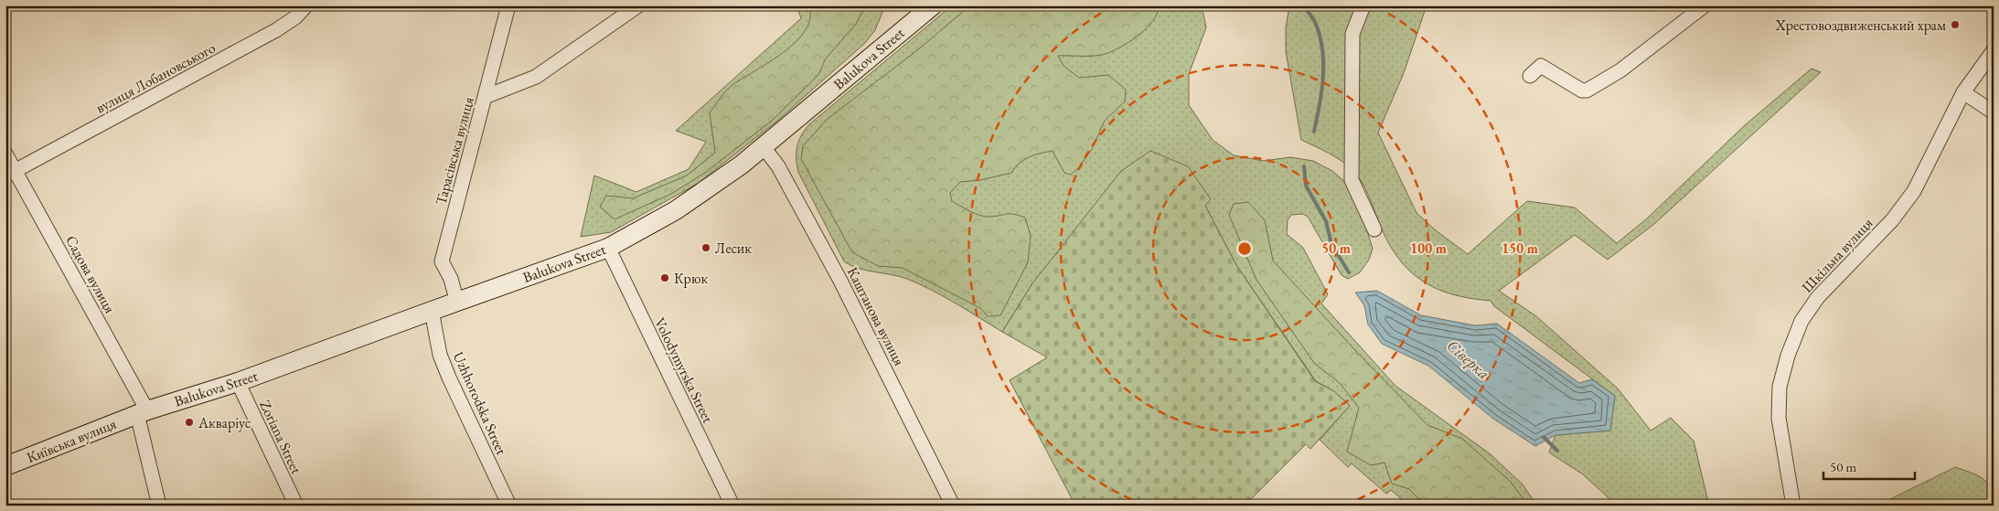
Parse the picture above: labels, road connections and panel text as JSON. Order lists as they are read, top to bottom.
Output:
{
  "streets": {
    "main road": ["Balukova Street", "Київська вулиця"],
    "street": [
      "вулиця Лобановського",
      "Тарасівська вулиця",
      "Шкільна вулиця",
      "Садова вулиця",
      "Каштанова вулиця",
      "Volodymyrska Street",
      "Uzhhorodska Street",
      "Zoriana Street"
    ]
  },
  "crossings": [
    ["Balukova Street", "Тарасівська вулиця"],
    ["Balukova Street", "Садова вулиця"],
    ["Balukova Street", "Каштанова вулиця"],
    ["Balukova Street", "Volodymyrska Street"],
    ["Balukova Street", "Uzhhorodska Street"],
    ["Balukova Street", "Zoriana Street"],
    ["Balukova Street", "Київська вулиця"],
    ["вулиця Лобановського", "Садова вулиця"],
    ["Садова вулиця", "Київська вулиця"]
  ],
  "water": ["Сіверка"],
  "places": [
    "Хрестовоздвиженський храм",
    "Лесик",
    "Крюк",
    "Акваріус"
  ],
  "scale_bar": "50 m",
  "rings": ["50 m", "100 m", "150 m"]
}
